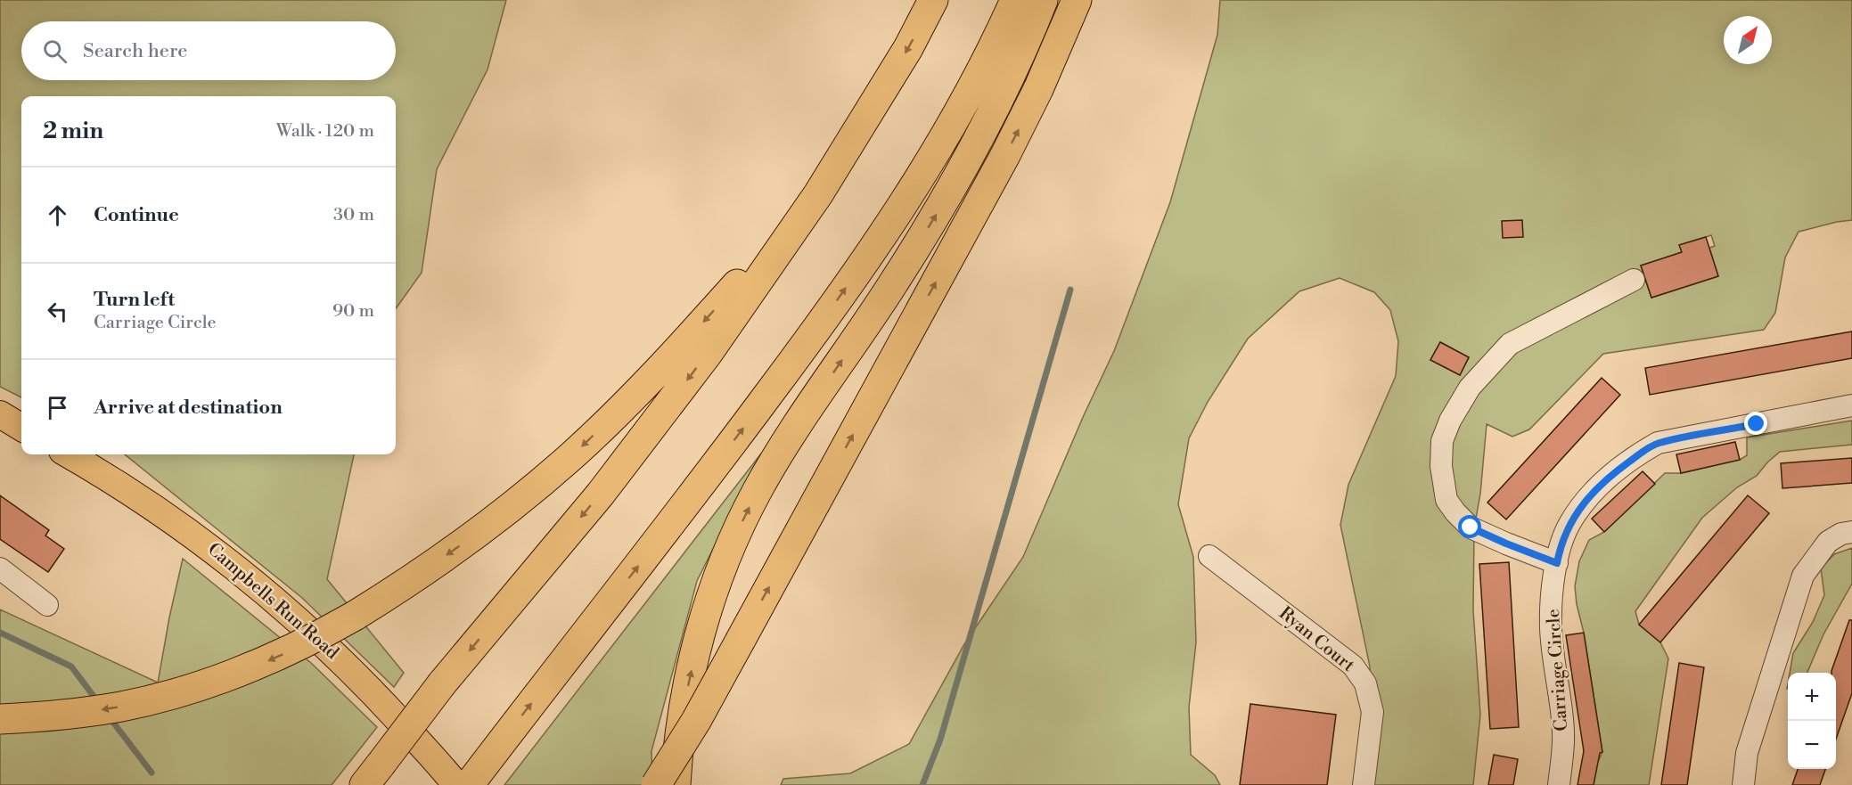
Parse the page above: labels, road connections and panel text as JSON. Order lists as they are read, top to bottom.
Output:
{
  "streets": {
    "main road": ["Campbells Run Road"],
    "street": ["Ryan Court", "Carriage Circle"]
  },
  "north": "top right",
  "page": {
    "search": "Search here",
    "heading": ["2 min", "Walk · 120 m"],
    "list": [
      ["Continue", "30 m"],
      ["Turn left", "Carriage Circle", "90 m"],
      "Arrive at destination"
    ],
    "map_buttons": ["+", "−"]
  }
}
